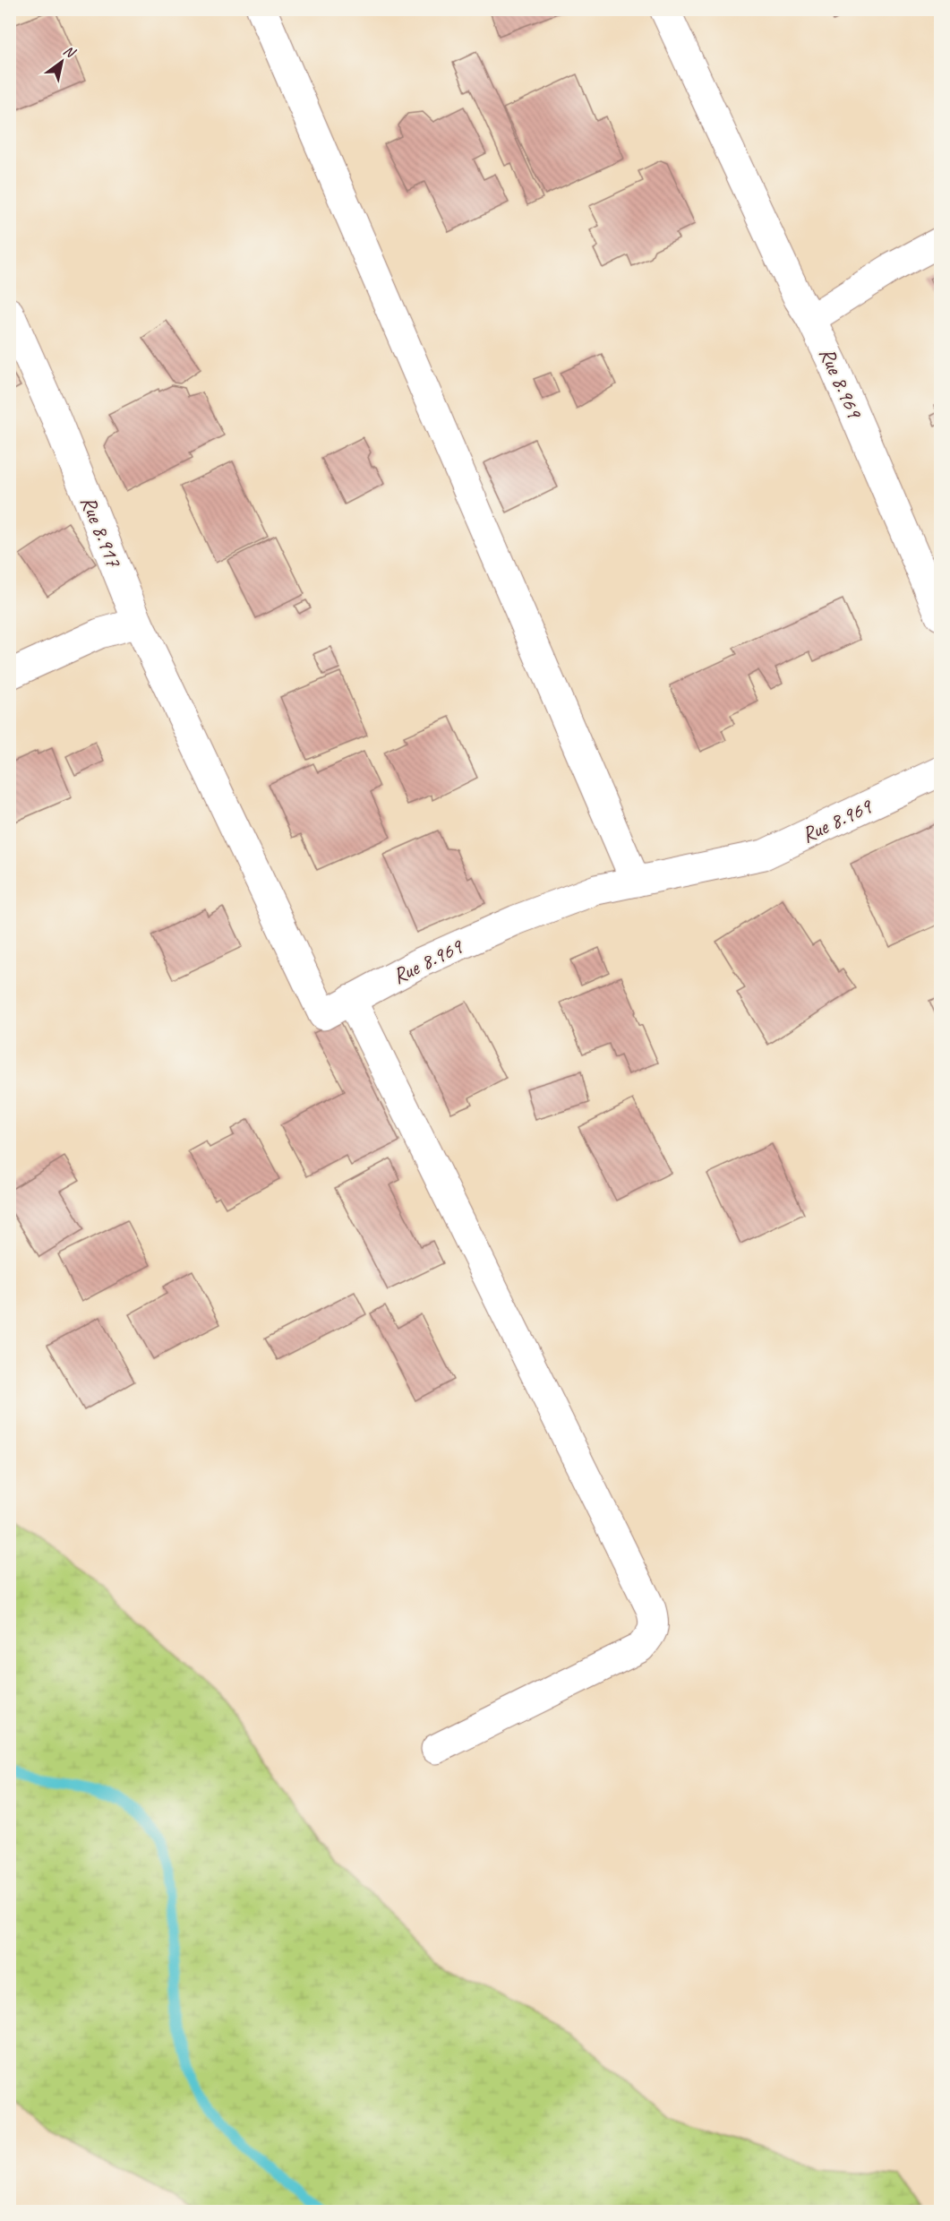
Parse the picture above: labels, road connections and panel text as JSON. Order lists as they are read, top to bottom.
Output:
{
  "streets": {
    "street": ["Rue 8.969", "Rue 8.917"]
  },
  "crossings": [
    ["Rue 8.969", "Rue 8.917"]
  ],
  "north": "top right"
}
